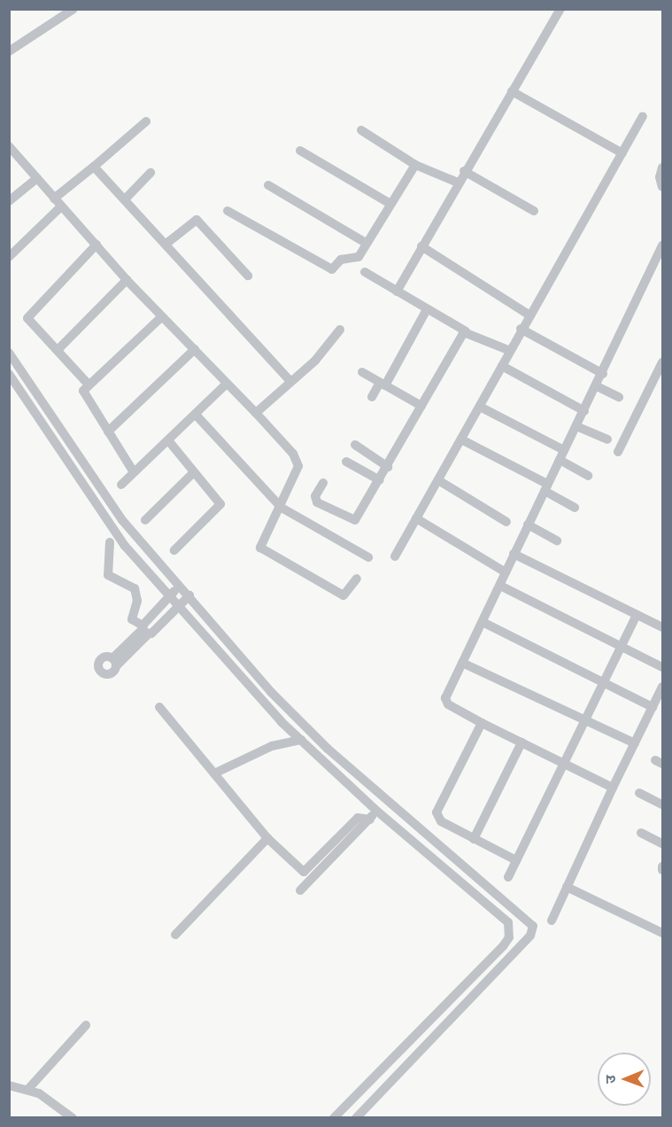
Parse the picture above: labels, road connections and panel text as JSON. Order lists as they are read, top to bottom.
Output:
{
  "north": "left"
}
